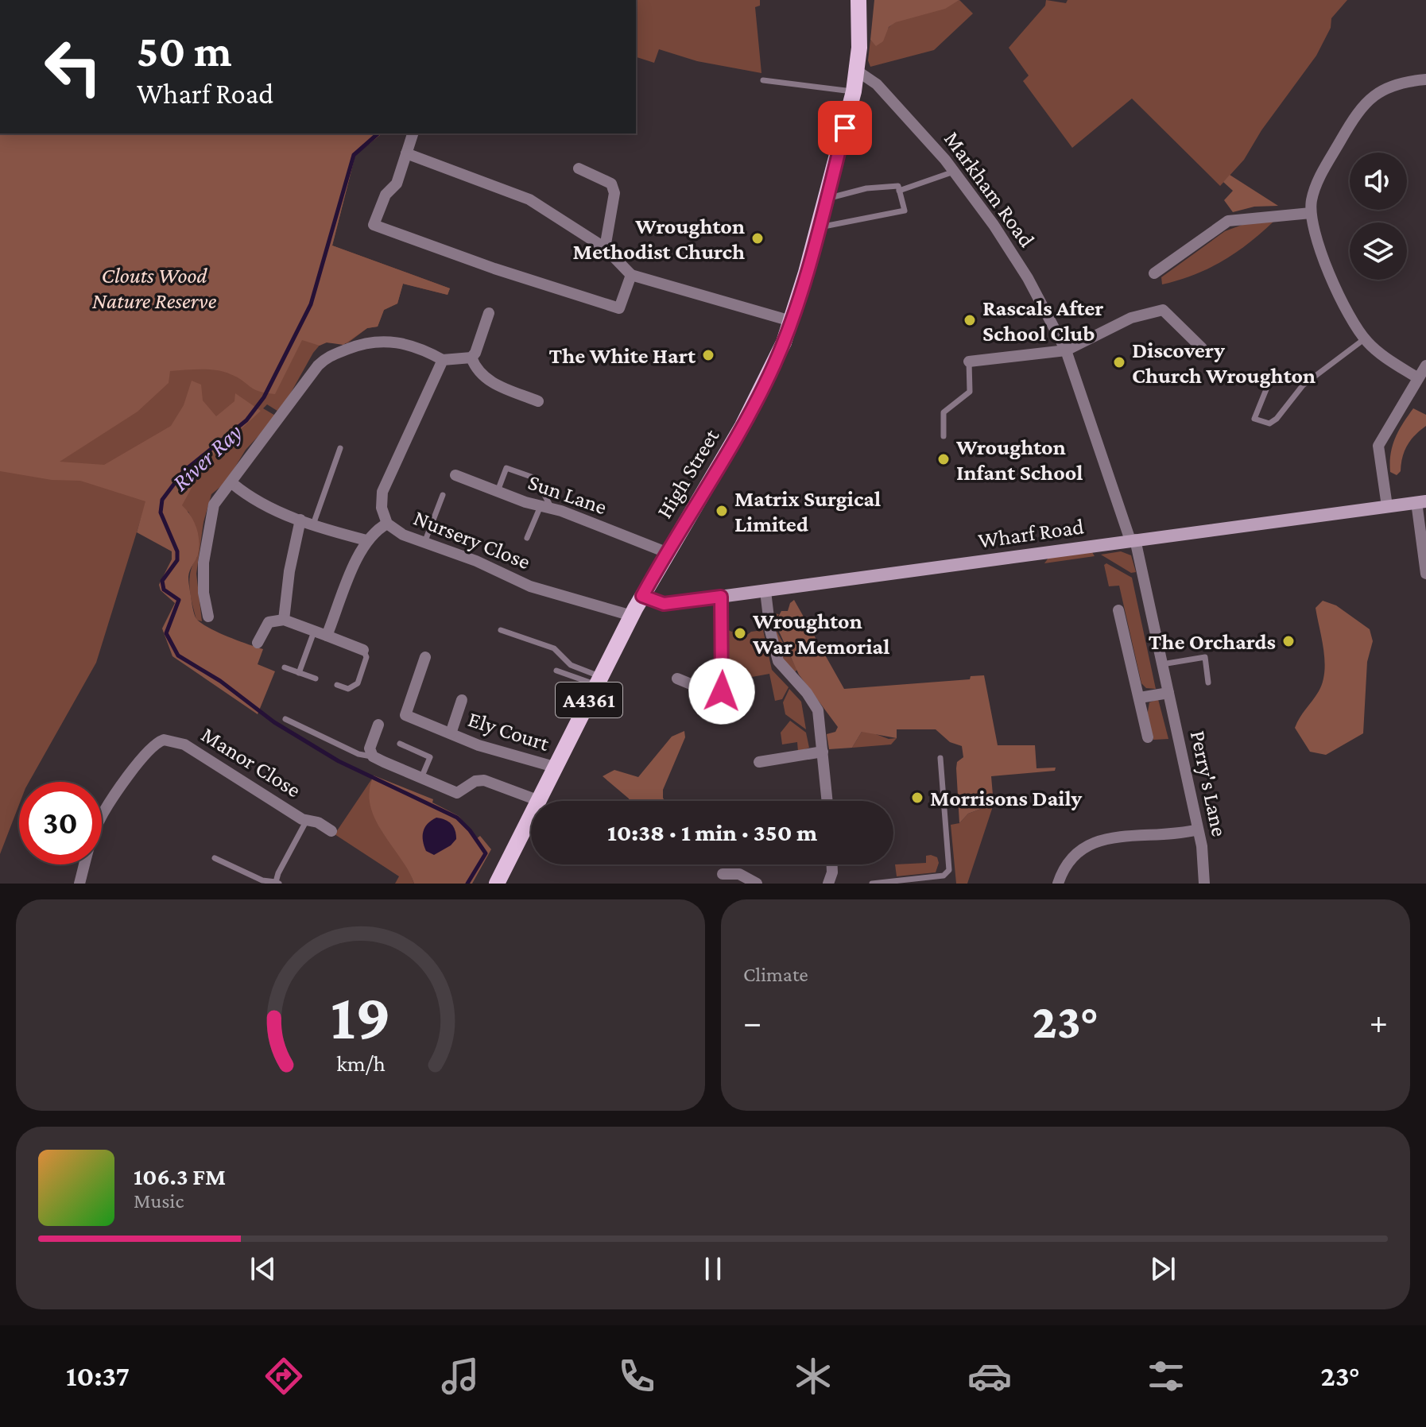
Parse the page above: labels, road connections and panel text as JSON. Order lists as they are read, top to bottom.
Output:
{
  "streets": {
    "main road": ["High Street", "Wharf Road", "A4361"],
    "street": [
      "Markham Road",
      "Sun Lane",
      "Nursery Close",
      "Ely Court",
      "Manor Close",
      "Perry's Lane"
    ]
  },
  "crossings": [
    ["Markham Road", "High Street"],
    ["Markham Road", "Wharf Road"],
    ["Markham Road", "A4361"],
    ["Markham Road", "Perry's Lane"],
    ["High Street", "Sun Lane"],
    ["High Street", "Wharf Road"],
    ["High Street", "Nursery Close"],
    ["High Street", "A4361"],
    ["High Street", "Ely Court"],
    ["Wharf Road", "Perry's Lane"]
  ],
  "water": ["River Ray"],
  "parks": ["Clouts Wood Nature Reserve"],
  "places": [
    "Wroughton Methodist Church",
    "Rascals After School Club",
    "The White Hart",
    "Discovery Church Wroughton",
    "Wroughton Infant School",
    "Matrix Surgical Limited",
    "Wroughton War Memorial",
    "The Orchards",
    "Morrisons Daily"
  ],
  "page": {
    "turn": ["50 m", "Wharf Road"],
    "limit": "30",
    "trip": "10:38 · 1 min · 350 m",
    "tile": "Climate",
    "heat": ["−", "23°", "+"],
    "song": ["106.3 FM", "Music"],
    "tabs": ["10:37", "23°"],
    "gauge": ["19", "km/h"]
  }
}
